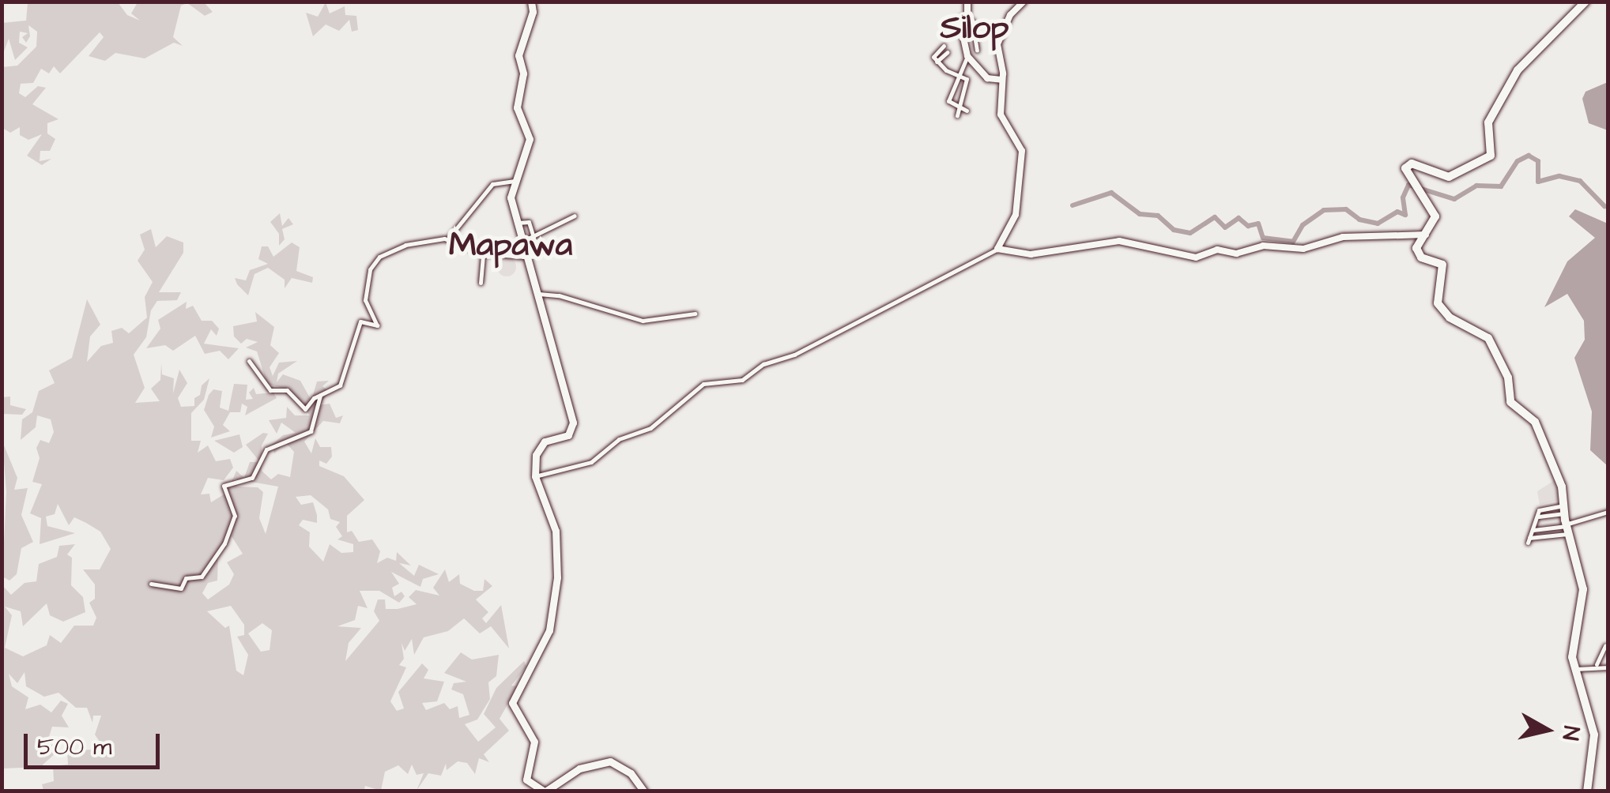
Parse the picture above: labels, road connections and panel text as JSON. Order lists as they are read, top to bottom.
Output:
{
  "districts": ["Silop", "Mapawa"],
  "scale_bar": "500 m",
  "north": "right"
}
